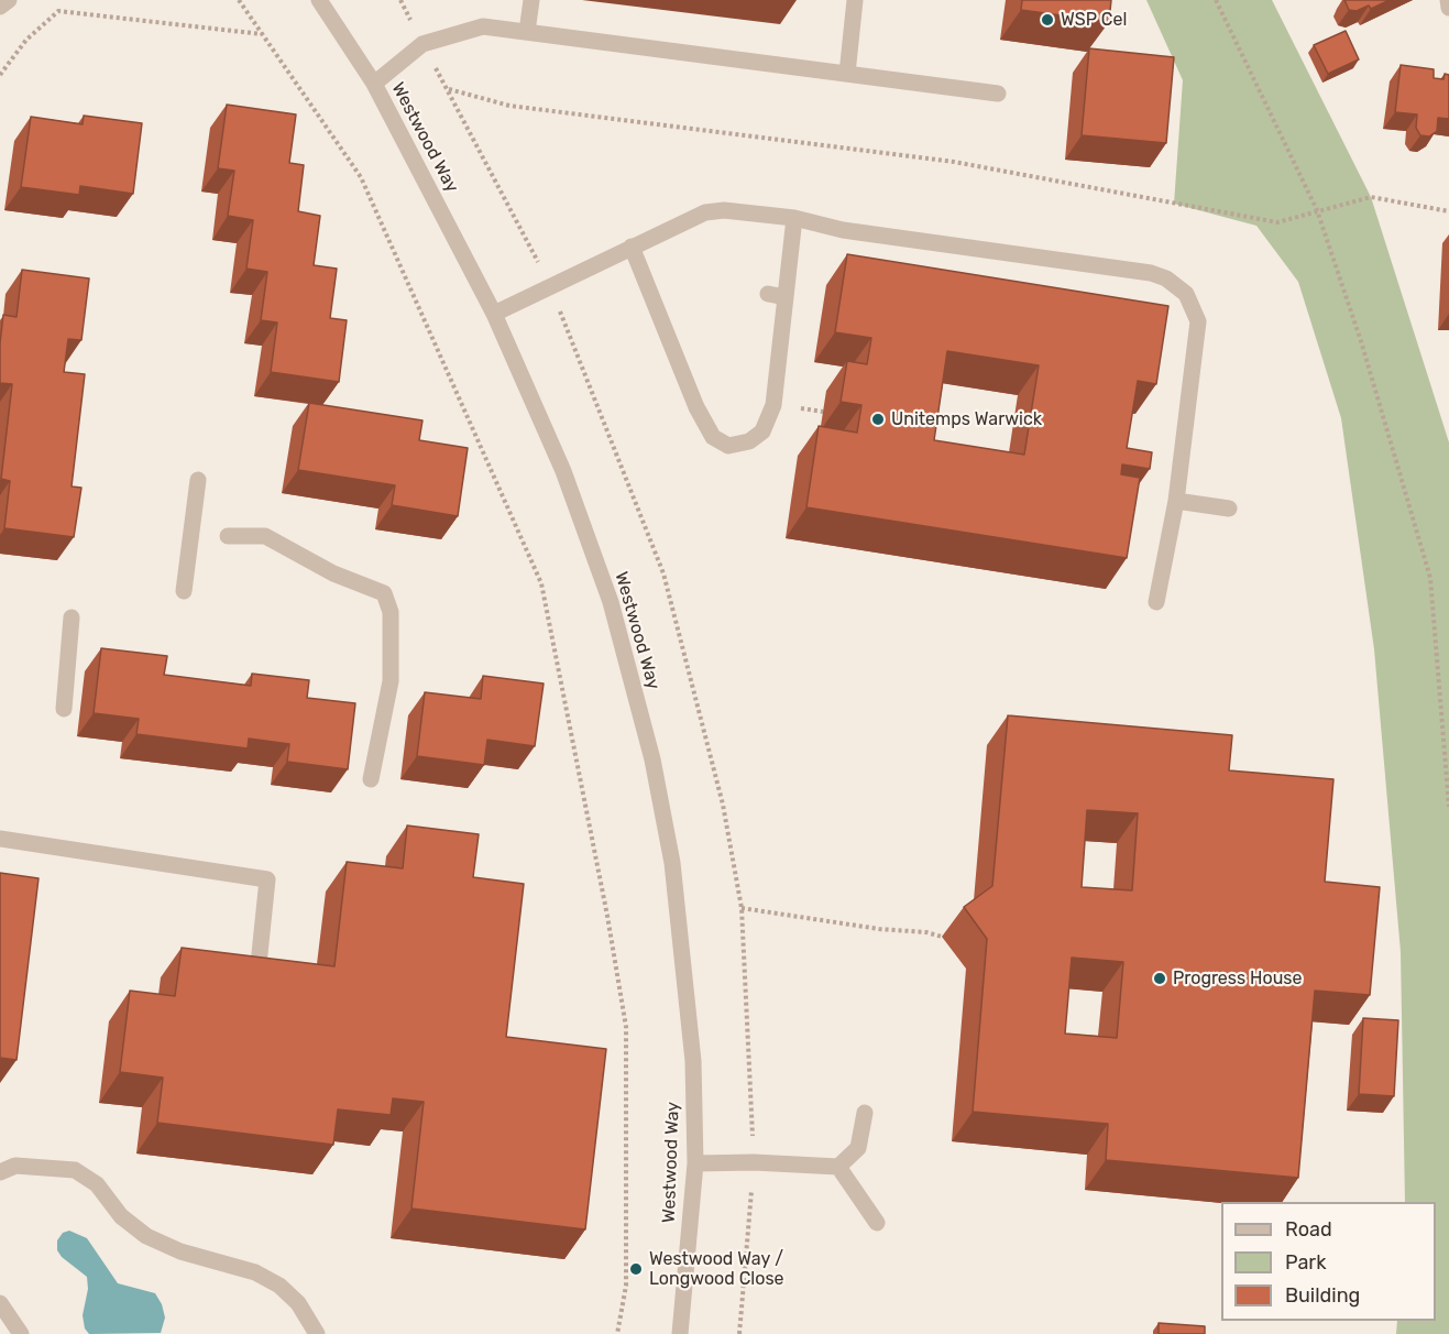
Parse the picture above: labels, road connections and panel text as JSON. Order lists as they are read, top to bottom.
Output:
{
  "streets": {
    "street": ["Westwood Way"]
  },
  "places": [
    "WSP Cel",
    "Unitemps Warwick",
    "Progress House",
    "Westwood Way / Longwood Close"
  ],
  "legend": ["Road", "Park", "Building"]
}
